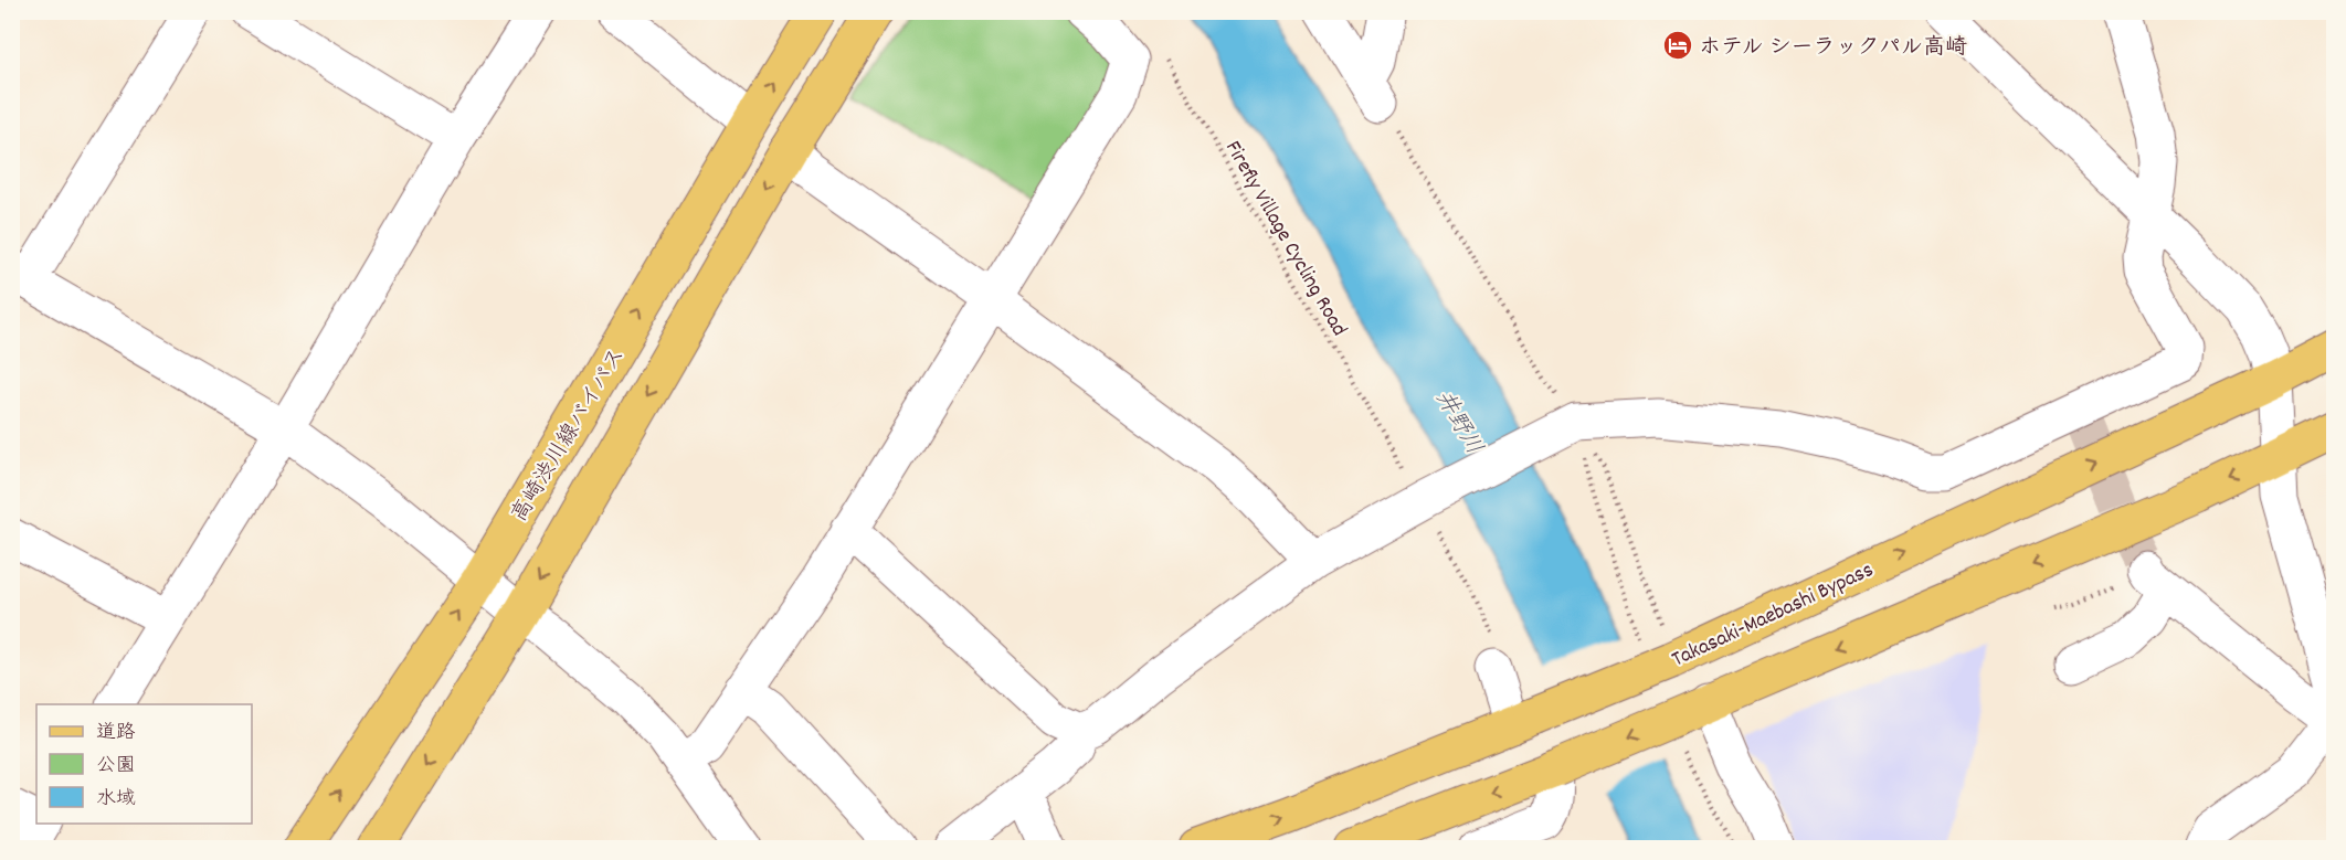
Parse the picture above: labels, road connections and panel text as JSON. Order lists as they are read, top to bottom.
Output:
{
  "streets": {
    "main road": ["高崎渋川線バイパス", "Takasaki-Maebashi Bypass"],
    "path": ["Firefly Village Cycling Road"]
  },
  "water": ["井野川"],
  "places": {
    "hotel": ["ホテル シーラックパル高崎"]
  },
  "legend": ["道路", "公園", "水域"]
}
